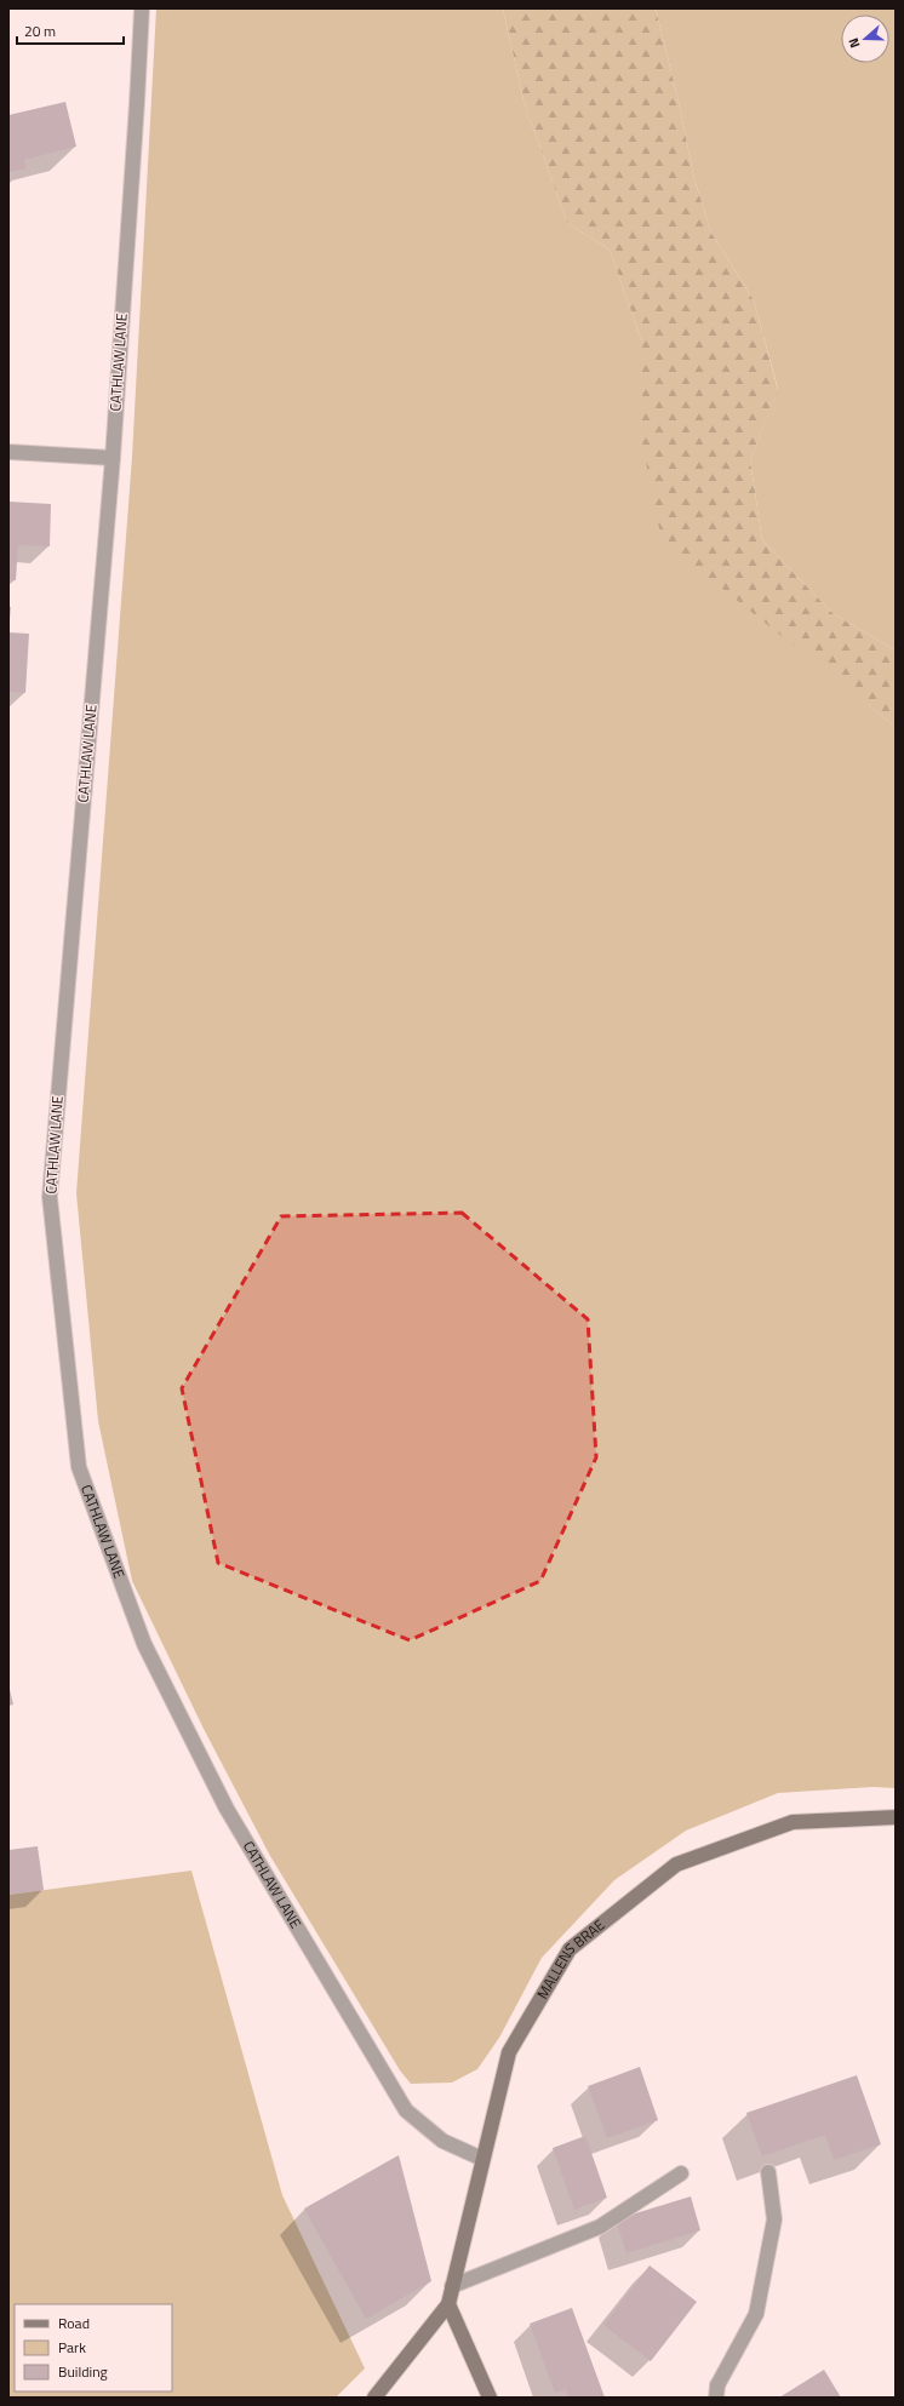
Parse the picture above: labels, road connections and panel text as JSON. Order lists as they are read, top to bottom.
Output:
{
  "streets": {
    "main road": ["MALLENS BRAE"],
    "street": ["CATHLAW LANE"]
  },
  "crossings": [
    ["CATHLAW LANE", "MALLENS BRAE"]
  ],
  "legend": ["Road", "Park", "Building"],
  "scale_bar": "20 m",
  "north": "left"
}
